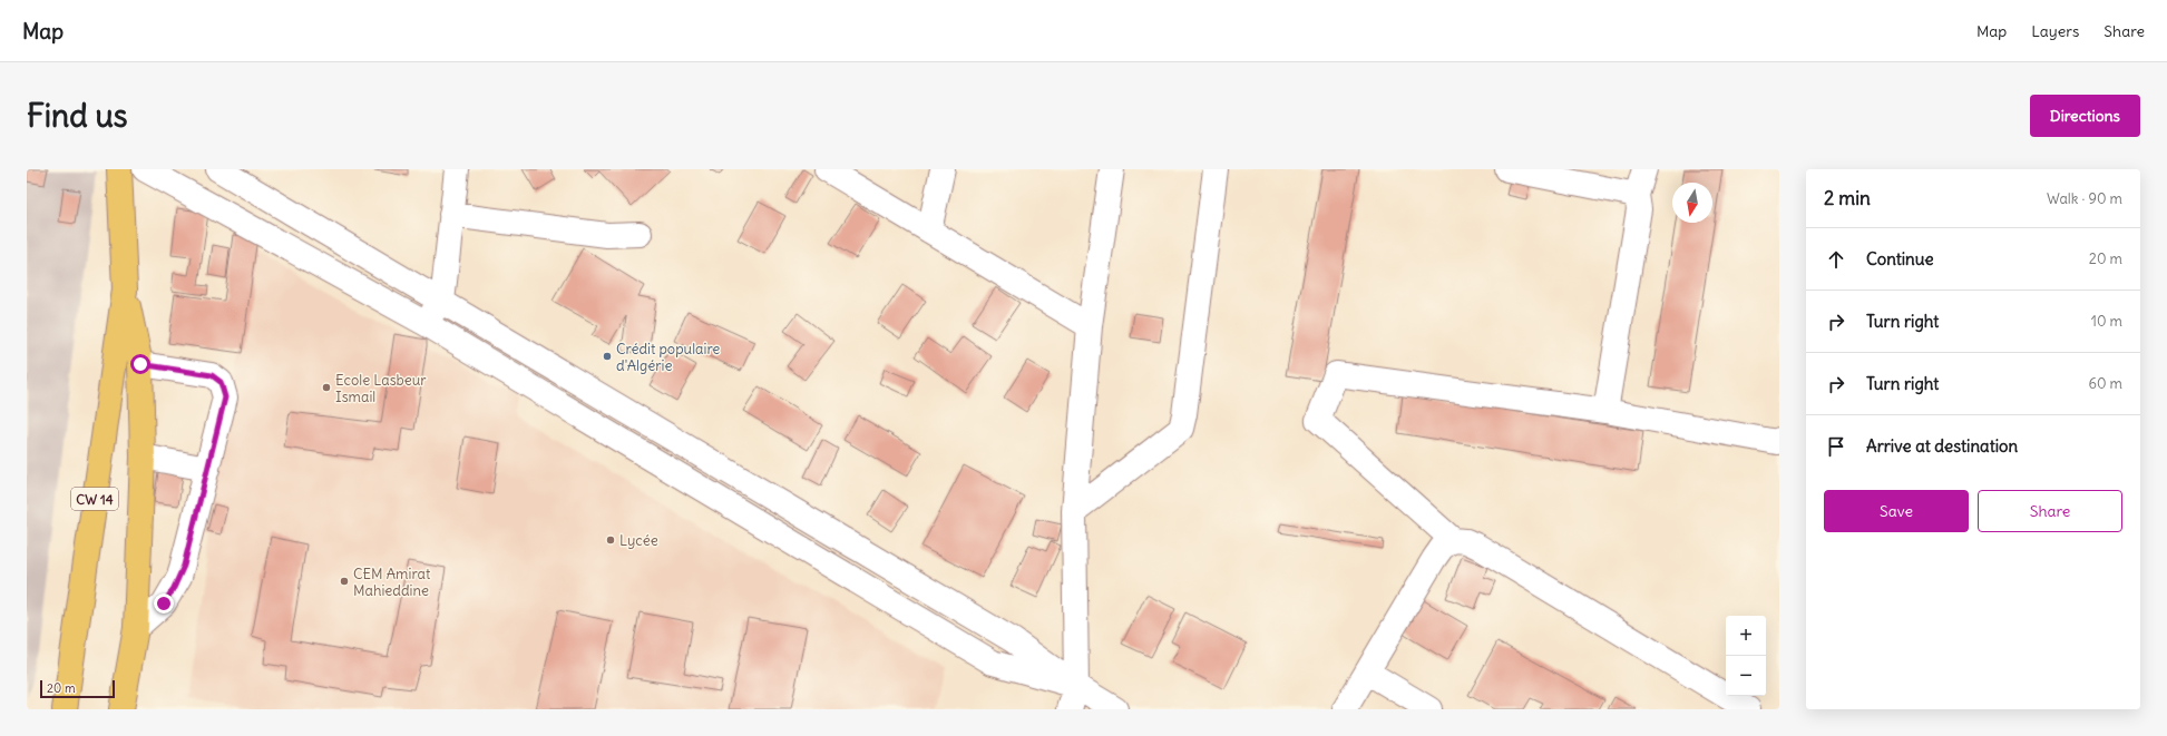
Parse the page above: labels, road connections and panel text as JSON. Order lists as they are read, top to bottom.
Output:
{
  "streets": {
    "main road": ["CW 14"]
  },
  "places": [
    "Crédit populaire d'Algérie",
    "Ecole Lasbeur Ismail",
    "Lycée",
    "CEM Amirat Mahieddine"
  ],
  "scale_bar": "20 m",
  "north": "bottom",
  "page": {
    "header": "Map",
    "nav": ["Map", "Layers", "Share"],
    "buttons": [
      "Directions",
      ["Save", "Share"]
    ],
    "title": "Find us",
    "heading": ["2 min", "Walk · 90 m"],
    "list": [
      ["Continue", "20 m"],
      ["Turn right", "10 m"],
      ["Turn right", "60 m"],
      "Arrive at destination"
    ],
    "map_buttons": ["+", "−"],
    "scale": "20 m"
  }
}
